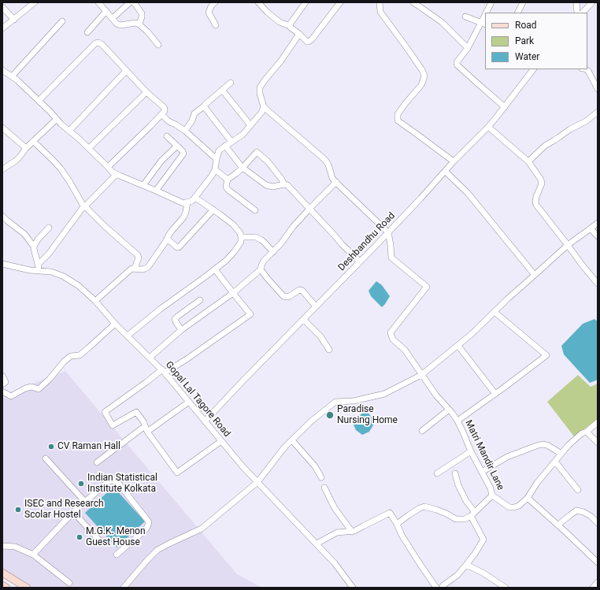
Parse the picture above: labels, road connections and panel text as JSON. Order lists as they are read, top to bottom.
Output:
{
  "streets": {
    "street": ["Deshbandhu Road", "Gopal Lal Tagore Road", "Matri Mandir Lane"]
  },
  "crossings": [
    ["Deshbandhu Road", "Gopal Lal Tagore Road"],
    ["Deshbandhu Road", "Matri Mandir Lane"]
  ],
  "places": [
    "Paradise Nursing Home",
    "CV Raman Hall",
    "Indian Statistical Institute Kolkata",
    "ISEC and Research Scolar Hostel",
    "M.G.K. Menon Guest House"
  ],
  "legend": ["Road", "Park", "Water"]
}
